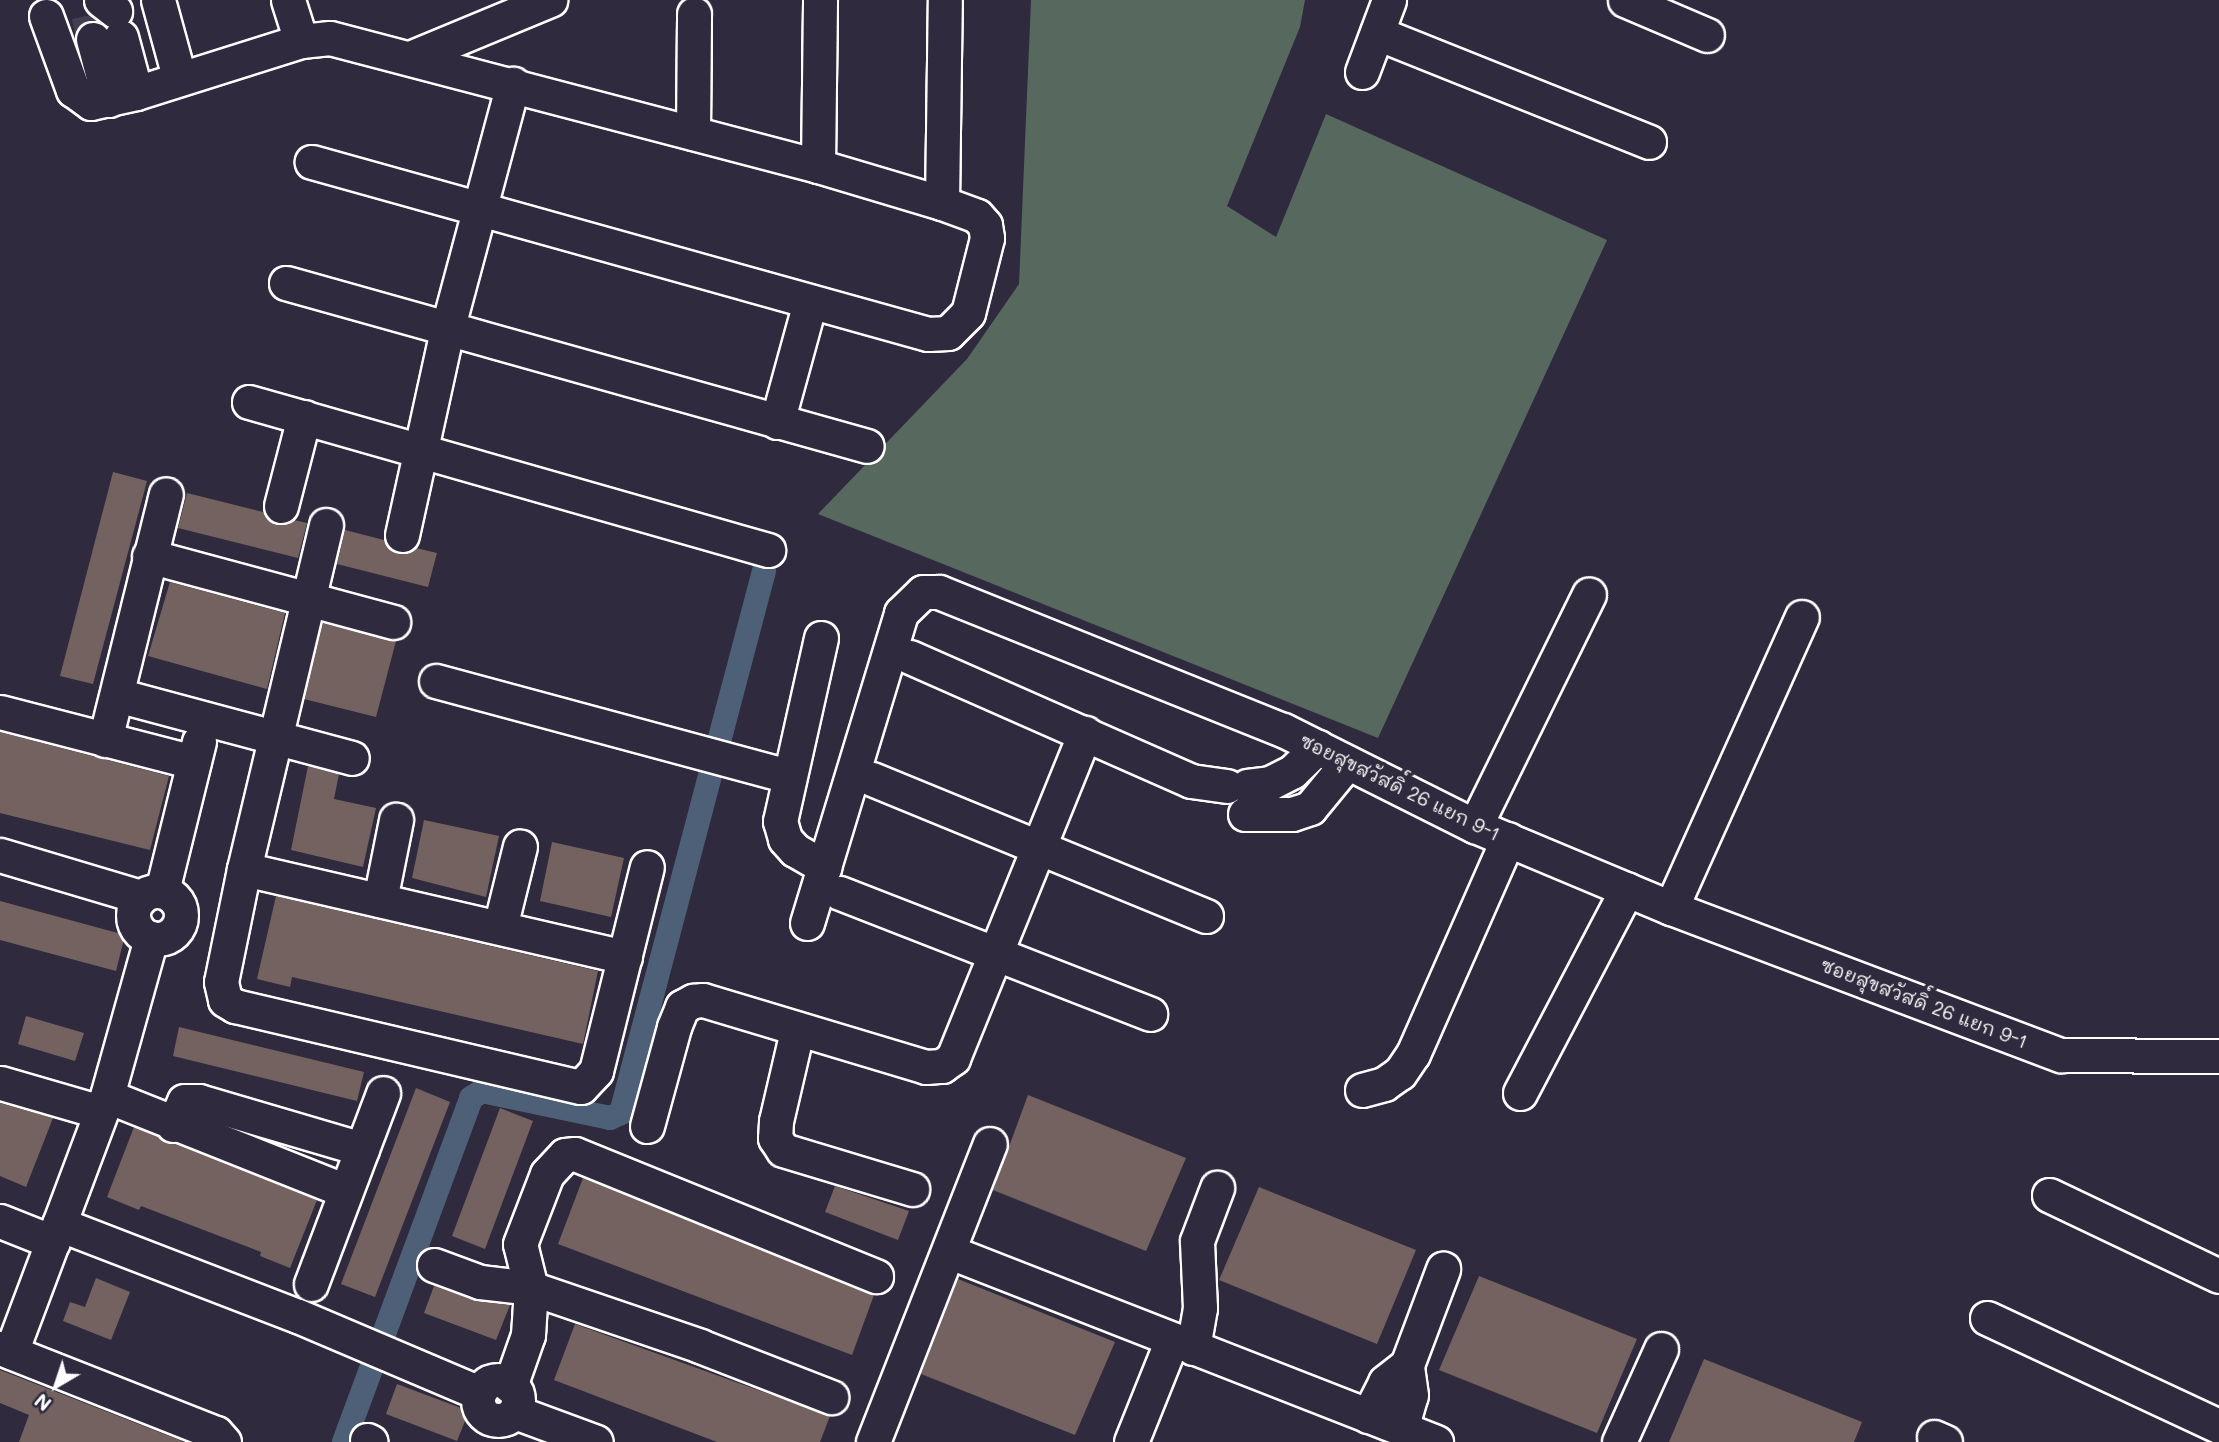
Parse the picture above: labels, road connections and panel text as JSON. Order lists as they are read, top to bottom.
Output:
{
  "streets": {
    "street": ["ซอยสุขสวัสดิ์ 26 แยก 9-1"]
  },
  "north": "bottom left"
}
